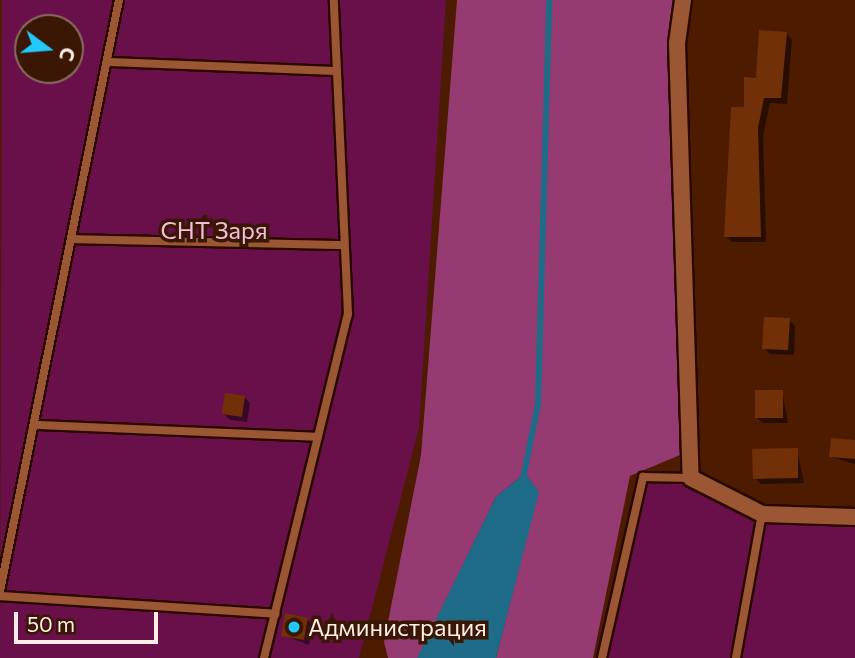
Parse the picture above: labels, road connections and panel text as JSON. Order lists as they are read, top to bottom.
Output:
{
  "parks": ["СНТ Заря"],
  "places": ["Администрация"],
  "scale_bar": "50 m",
  "north": "right"
}
